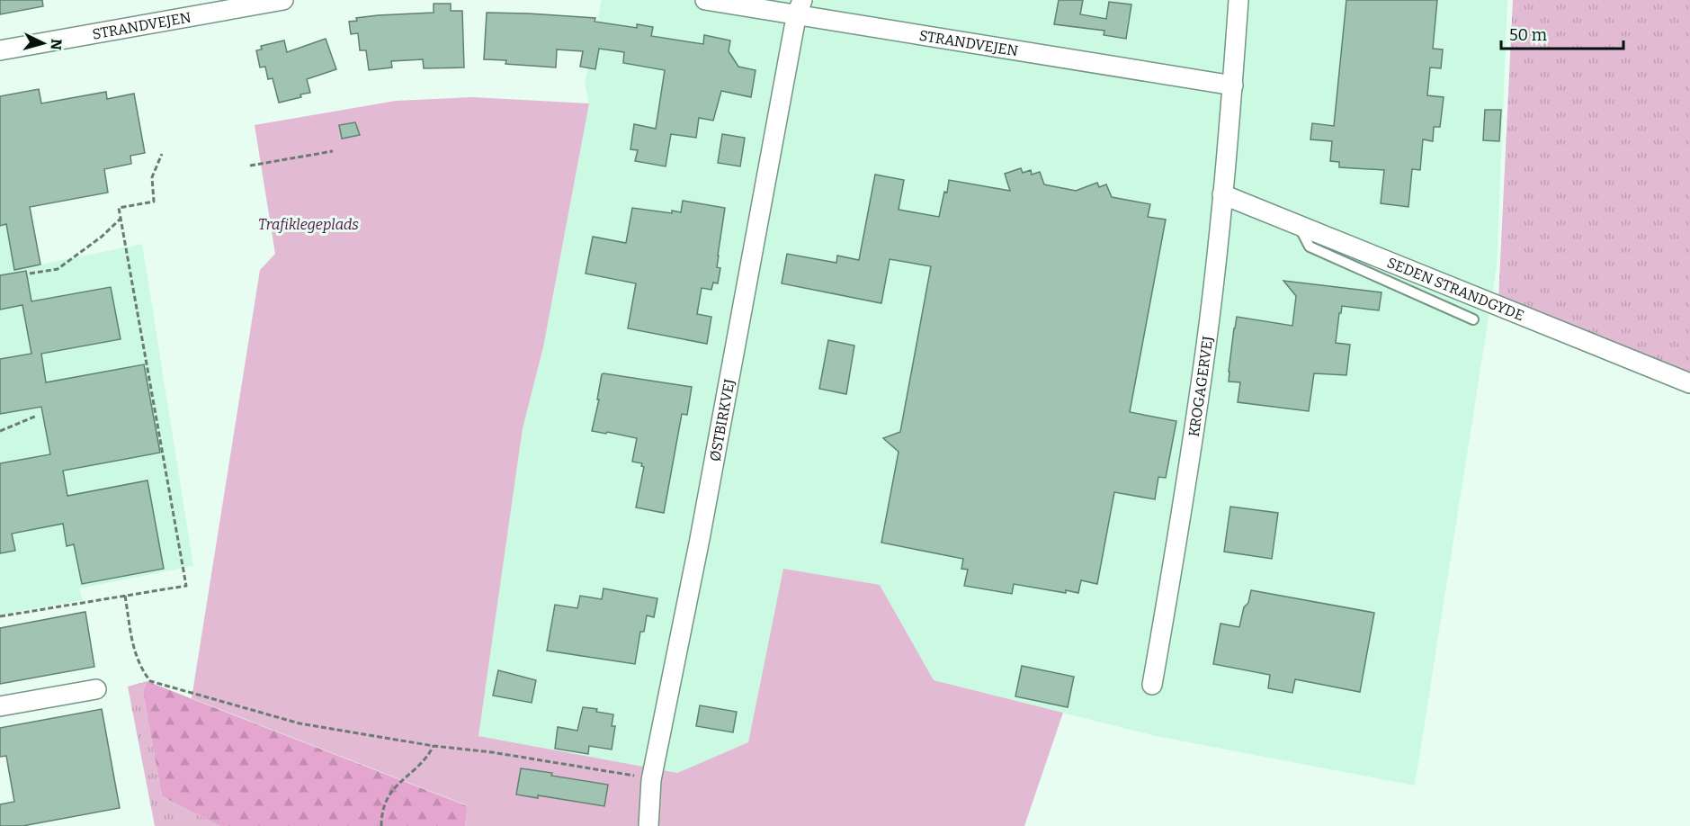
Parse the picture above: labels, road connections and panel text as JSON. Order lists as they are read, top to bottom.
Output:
{
  "streets": {
    "street": [
      "STRANDVEJEN",
      "SEDEN STRANDGYDE",
      "KROGAGERVEJ",
      "ØSTBIRKVEJ"
    ]
  },
  "crossings": [
    ["STRANDVEJEN", "KROGAGERVEJ"],
    ["STRANDVEJEN", "ØSTBIRKVEJ"],
    ["SEDEN STRANDGYDE", "KROGAGERVEJ"]
  ],
  "parks": ["Trafiklegeplads"],
  "scale_bar": "50 m",
  "north": "right"
}
